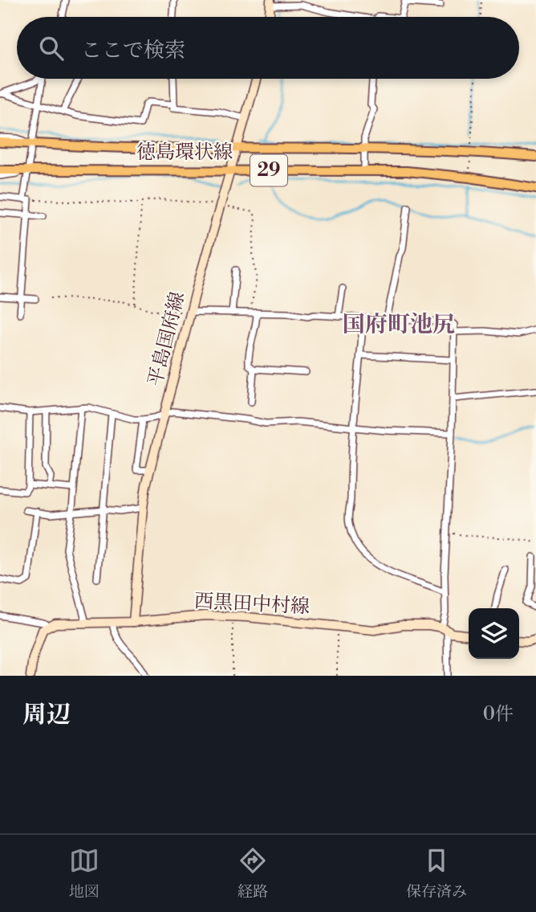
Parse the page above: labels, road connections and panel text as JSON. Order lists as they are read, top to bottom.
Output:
{
  "streets": {
    "main road": [
      "徳島環状線",
      "29",
      "平島国府線",
      "西黒田中村線"
    ]
  },
  "crossings": [
    ["徳島環状線", "平島国府線"],
    ["平島国府線", "西黒田中村線"]
  ],
  "districts": ["国府町池尻"],
  "page": {
    "search": "ここで検索",
    "heading": ["周辺", "0件"],
    "nav": ["地図", "経路", "保存済み"]
  }
}
